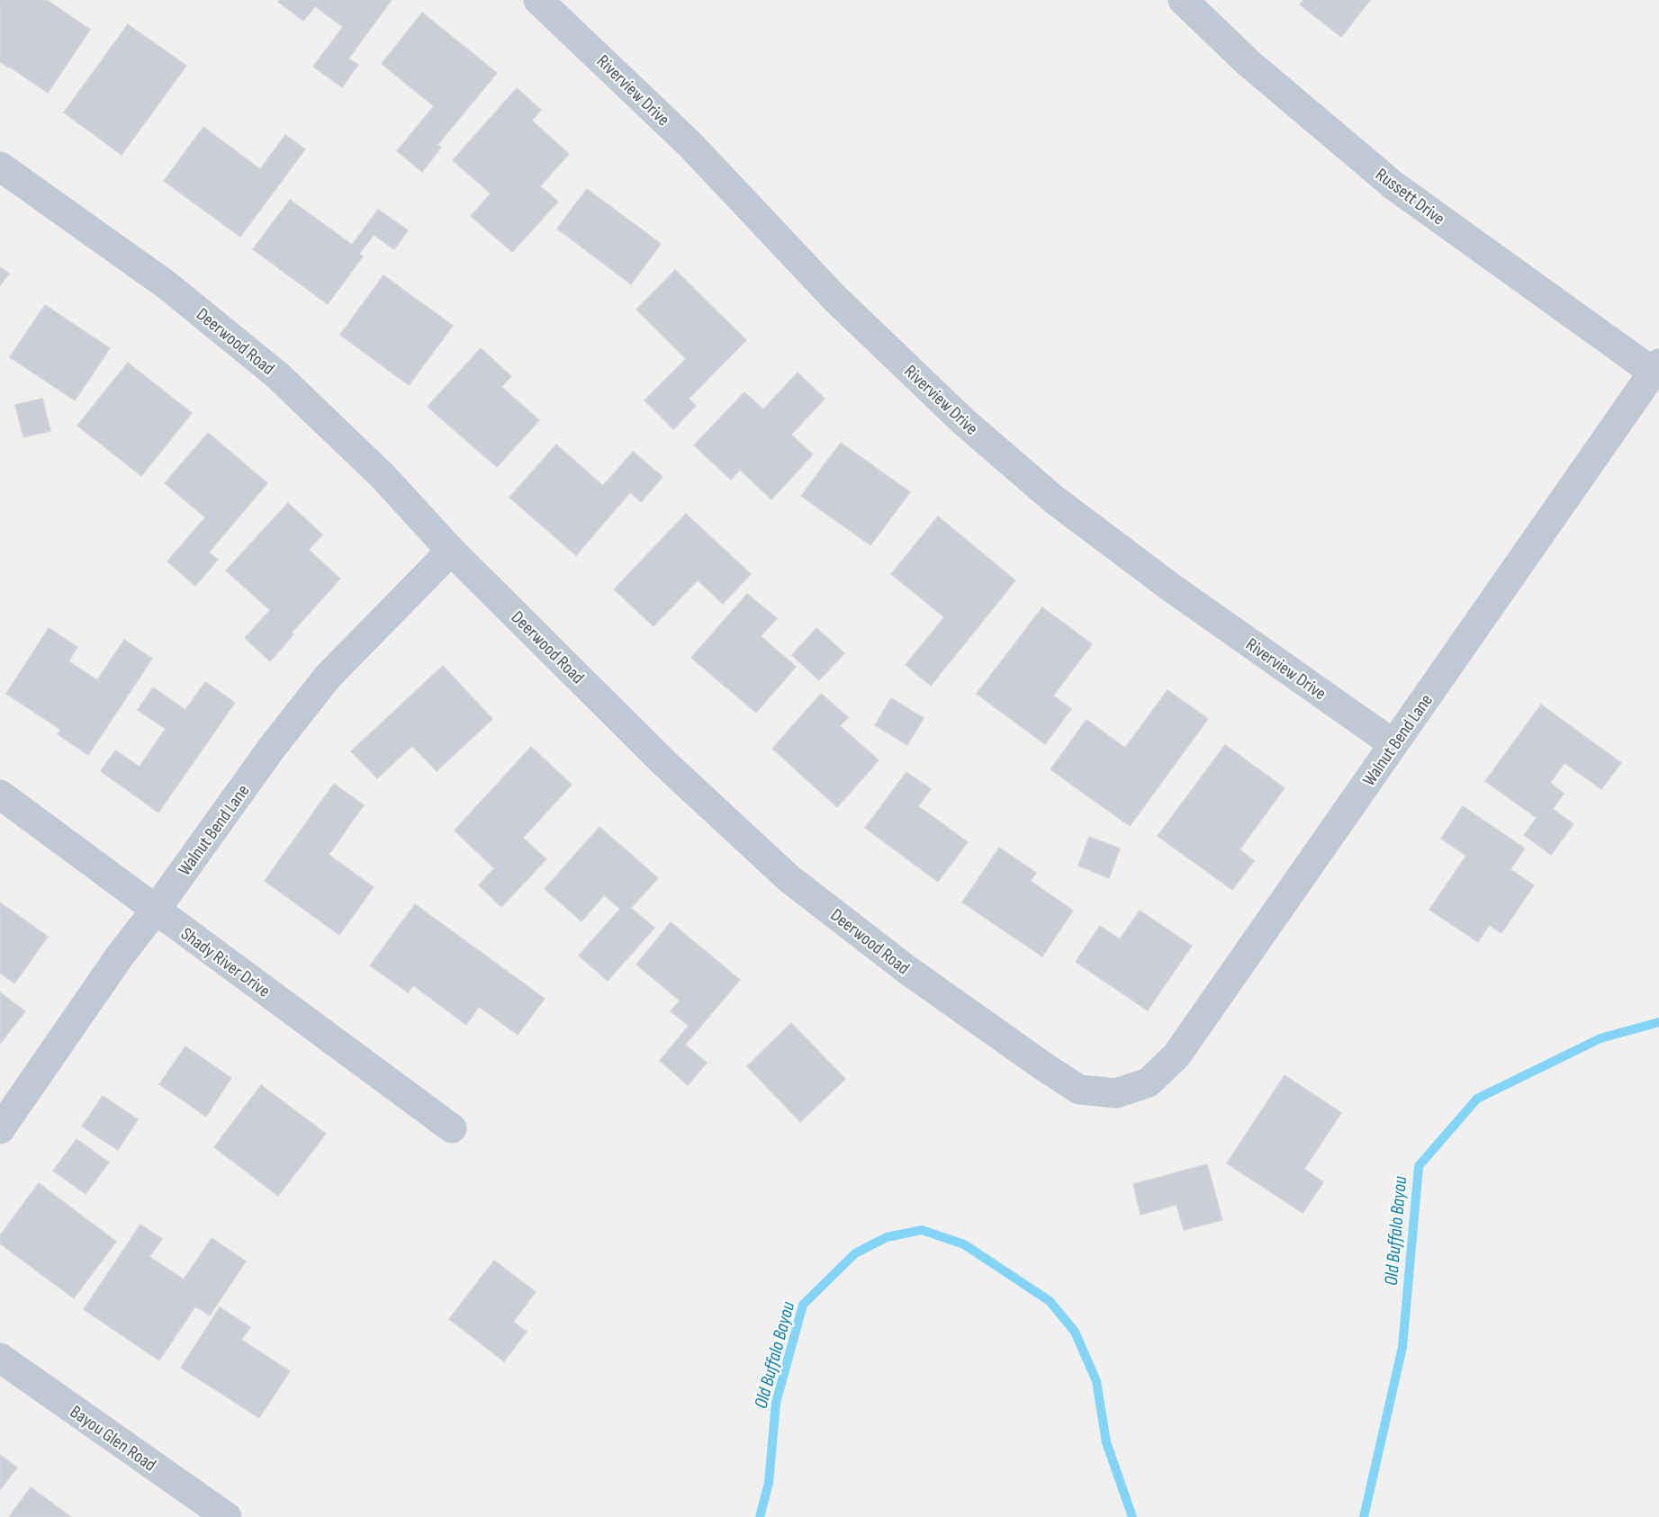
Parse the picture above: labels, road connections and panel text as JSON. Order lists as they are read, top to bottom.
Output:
{
  "streets": {
    "street": [
      "Riverview Drive",
      "Russett Drive",
      "Deerwood Road",
      "Walnut Bend Lane",
      "Shady River Drive",
      "Bayou Glen Road"
    ]
  },
  "crossings": [
    ["Riverview Drive", "Walnut Bend Lane"],
    ["Russett Drive", "Walnut Bend Lane"],
    ["Deerwood Road", "Walnut Bend Lane"],
    ["Walnut Bend Lane", "Shady River Drive"]
  ],
  "water": ["Old Buffalo Bayou"]
}
